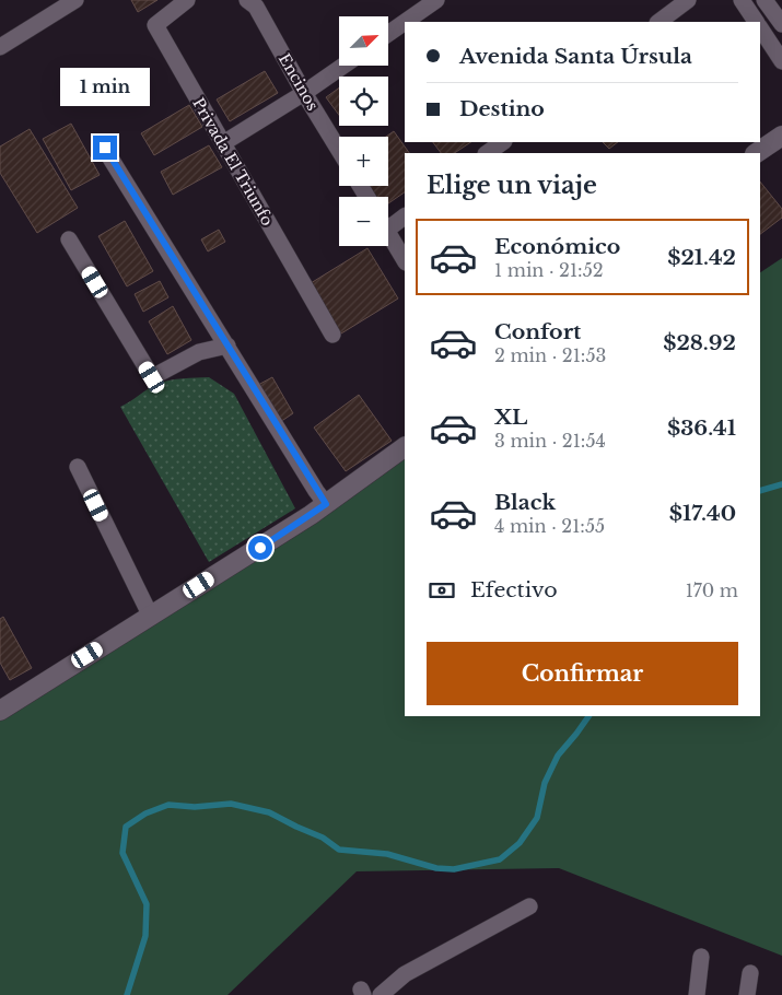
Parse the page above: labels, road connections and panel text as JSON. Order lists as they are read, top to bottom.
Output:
{
  "streets": {
    "street": ["Encinos", "Privada El Triunfo"]
  },
  "north": "top right",
  "page": {
    "map_buttons": ["+", "−"],
    "banner": ["Avenida Santa Úrsula", "Destino"],
    "bubble": "1 min",
    "heading": "Elige un viaje",
    "list": [
      {
        "name": "Económico",
        "note": "1 min · 21:52",
        "value": "$21.42"
      },
      {
        "name": "Confort",
        "note": "2 min · 21:53",
        "value": "$28.92"
      },
      {
        "name": "XL",
        "note": "3 min · 21:54",
        "value": "$36.41"
      },
      {
        "name": "Black",
        "note": "4 min · 21:55",
        "value": "$17.40"
      }
    ],
    "pay": ["Efectivo", "170 m"],
    "buttons": "Confirmar"
  }
}
